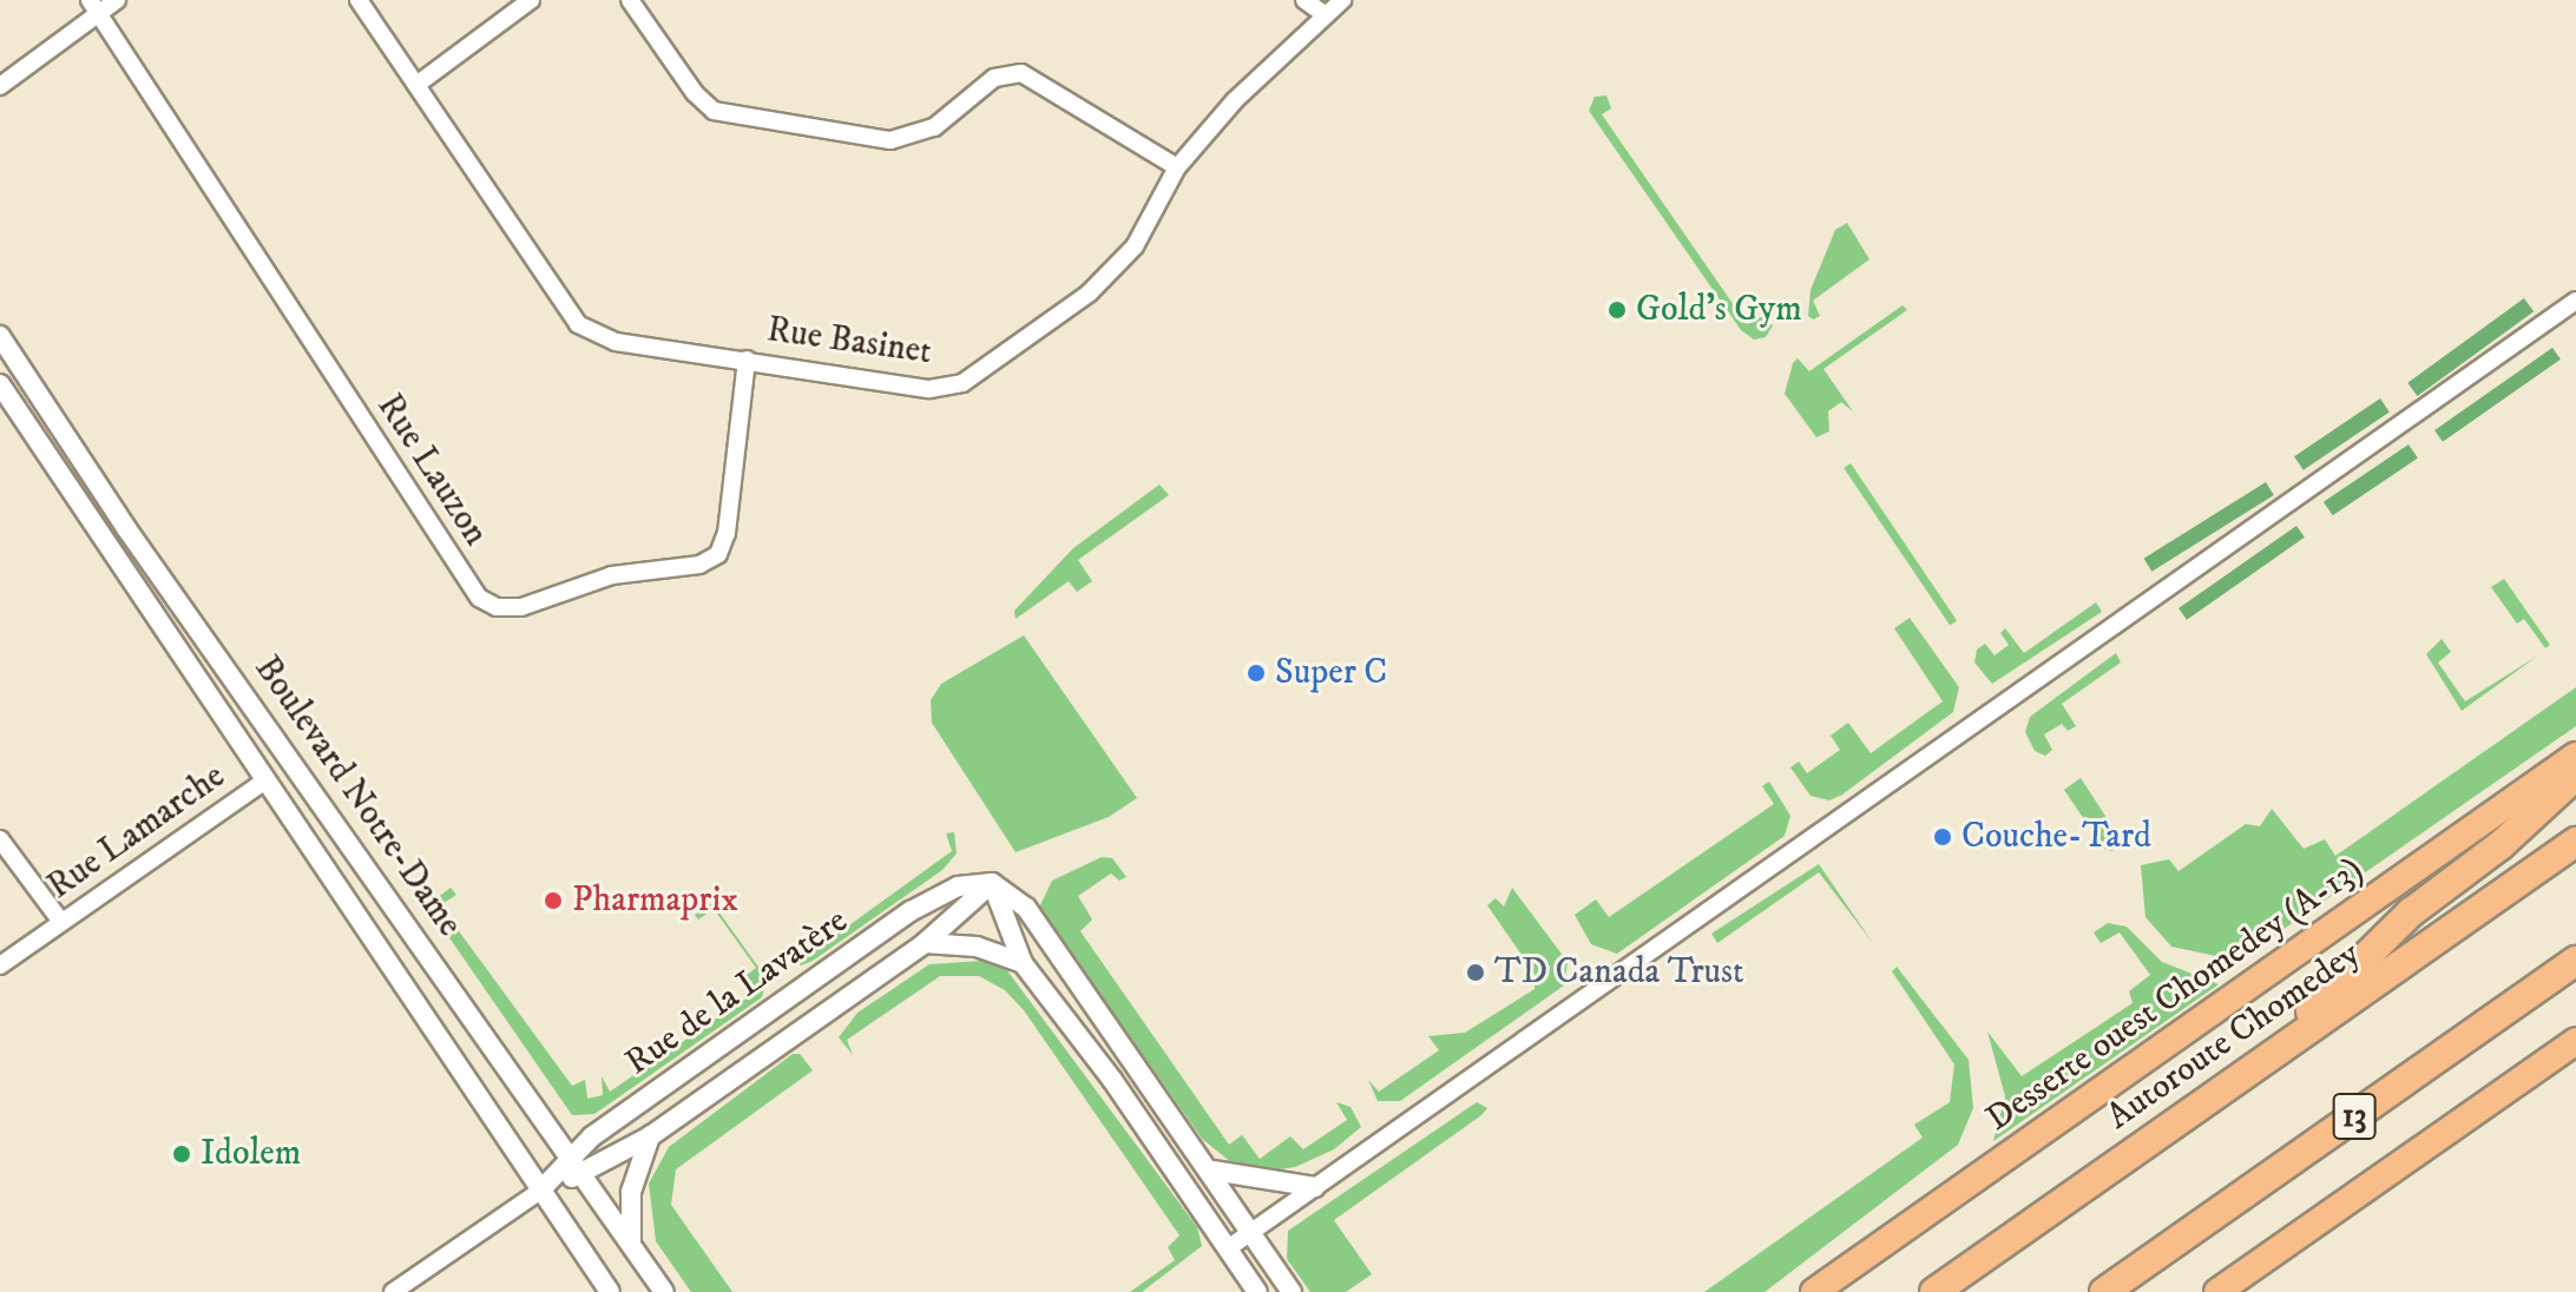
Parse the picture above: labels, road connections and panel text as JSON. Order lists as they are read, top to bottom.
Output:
{
  "streets": {
    "highway": ["Autoroute Chomedey", "13"],
    "main road": ["Desserte ouest Chomedey (A-13)"],
    "street": [
      "Rue Basinet",
      "Rue Lauzon",
      "Boulevard Notre-Dame",
      "Rue Lamarche",
      "Rue de la Lavatère"
    ]
  },
  "crossings": [
    ["Rue Basinet", "Rue Lauzon"],
    ["Boulevard Notre-Dame", "Rue Lamarche"],
    ["Boulevard Notre-Dame", "Rue de la Lavatère"]
  ],
  "places": [
    "Gold's Gym",
    "Super C",
    "Couche-Tard",
    "Pharmaprix",
    "TD Canada Trust",
    "Idolem"
  ]
}
